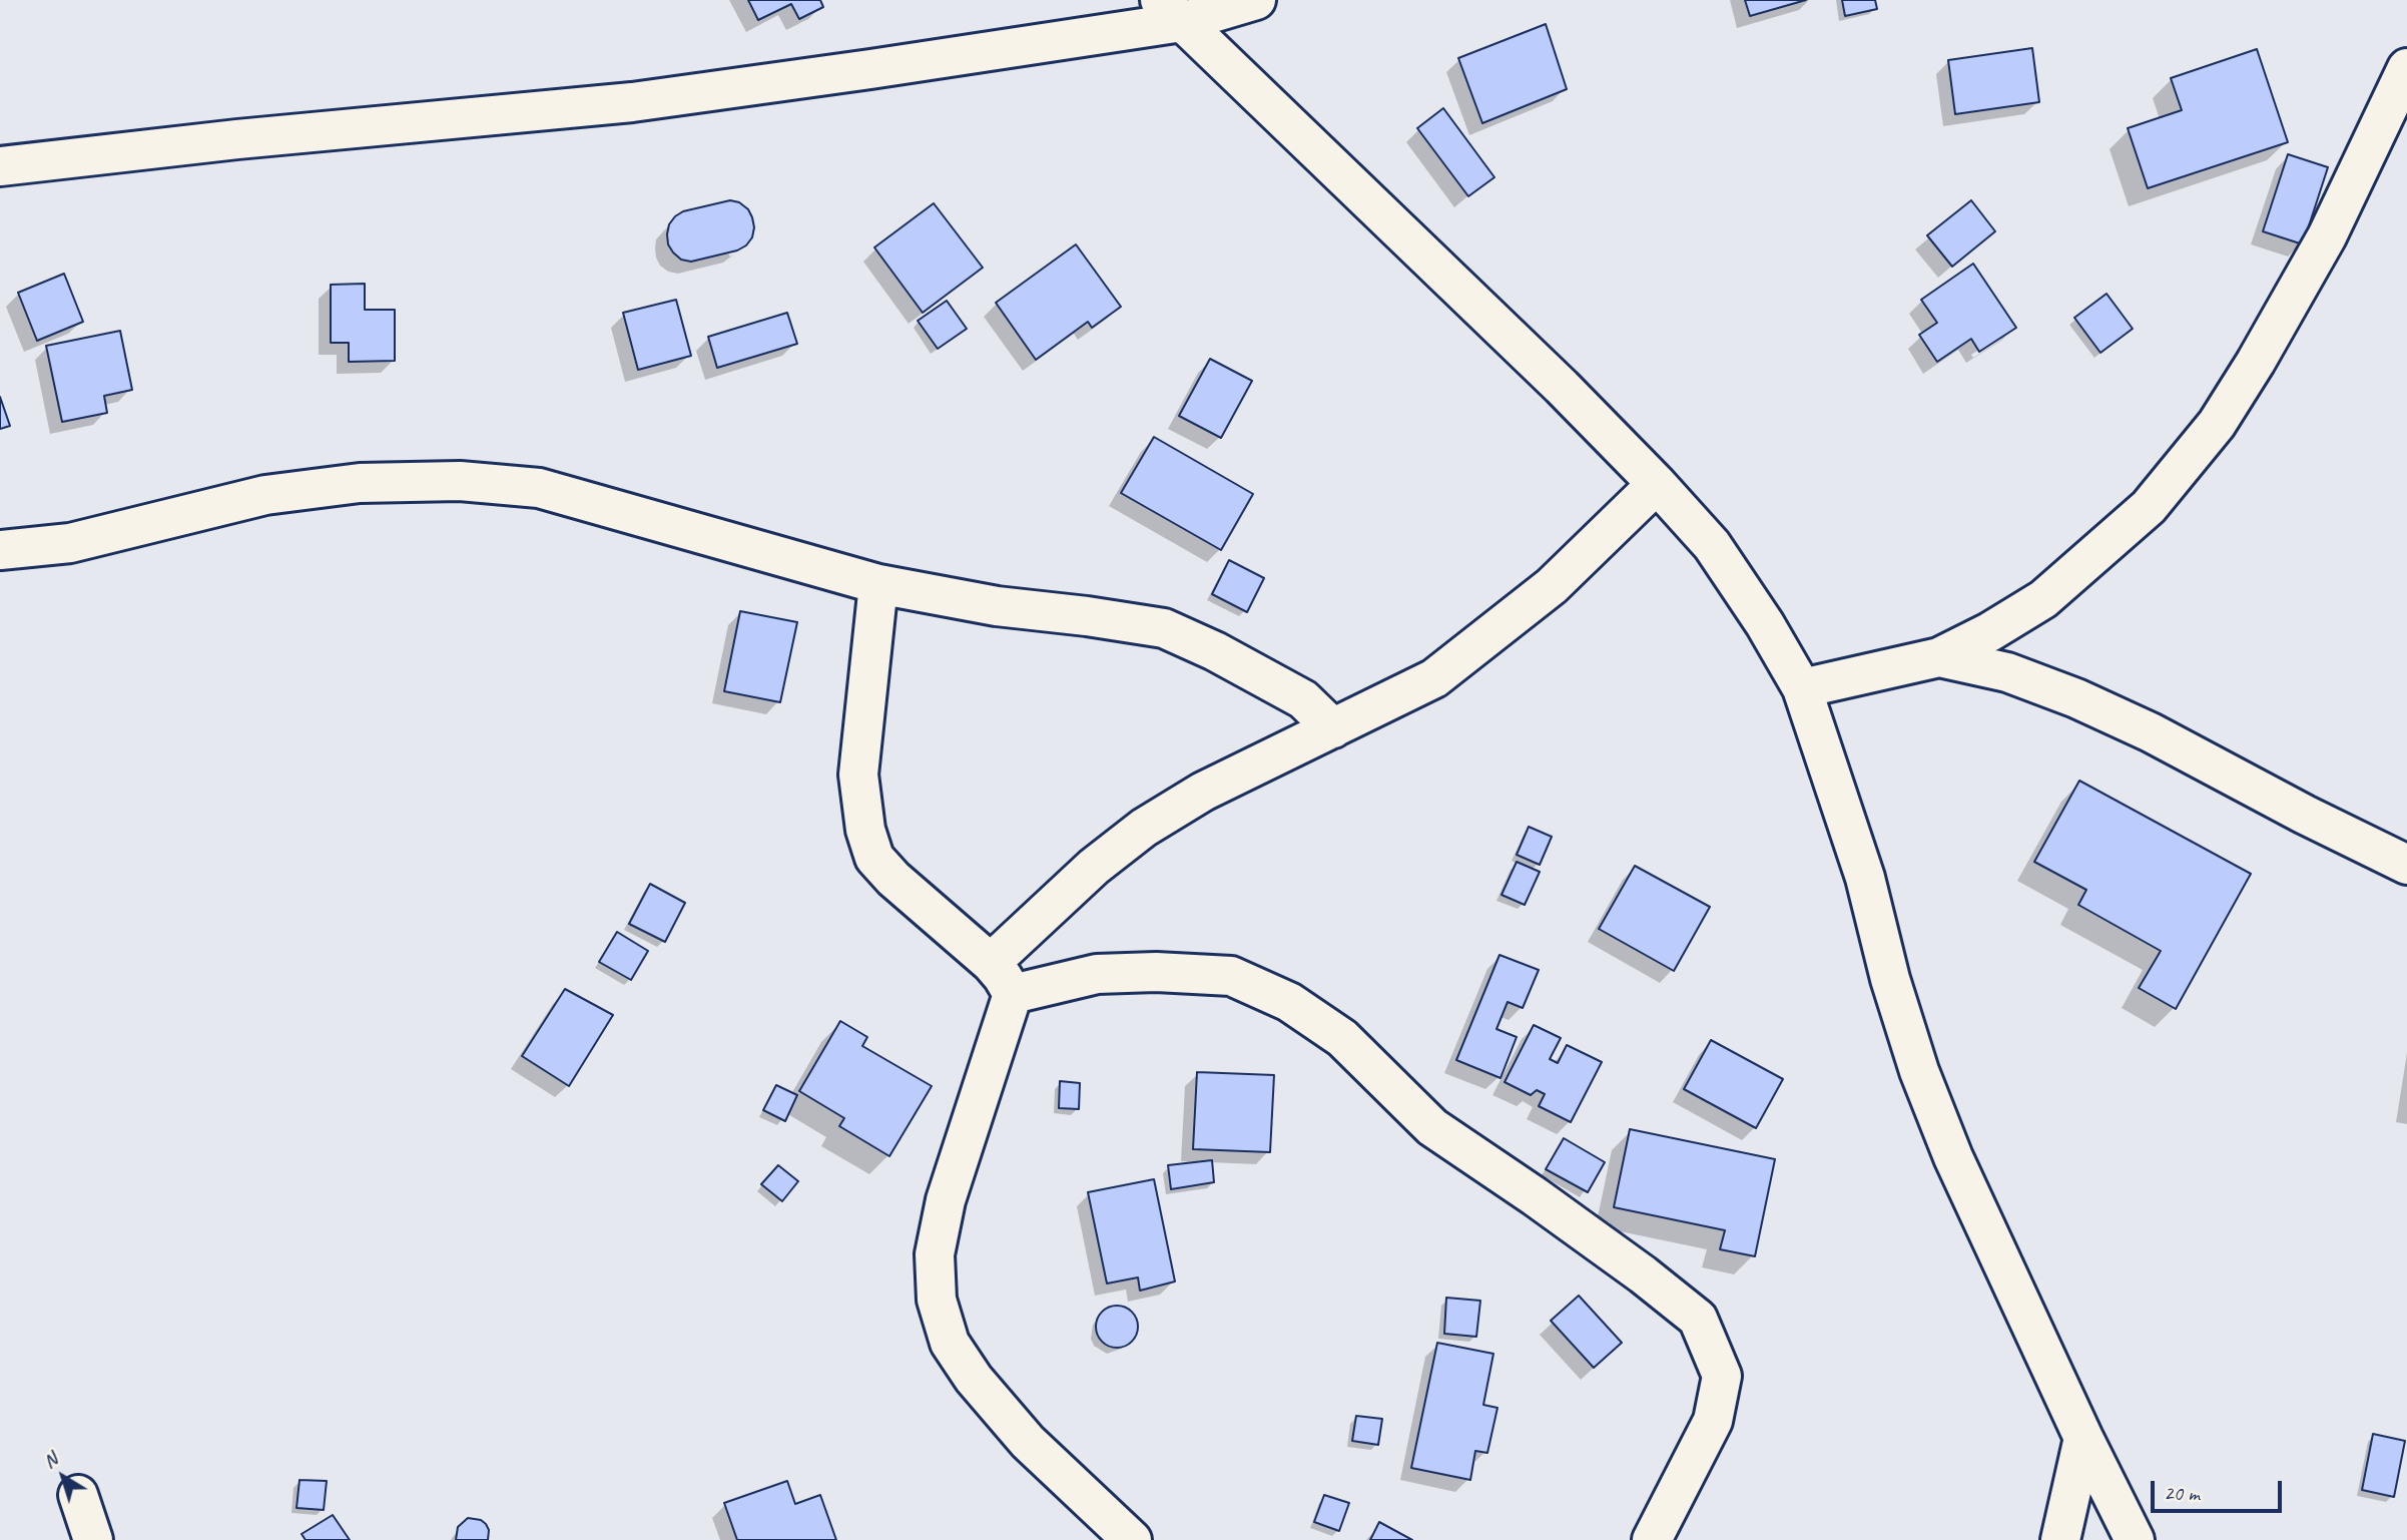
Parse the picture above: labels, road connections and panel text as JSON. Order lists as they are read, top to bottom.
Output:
{
  "scale_bar": "20 m",
  "north": "top left"
}
